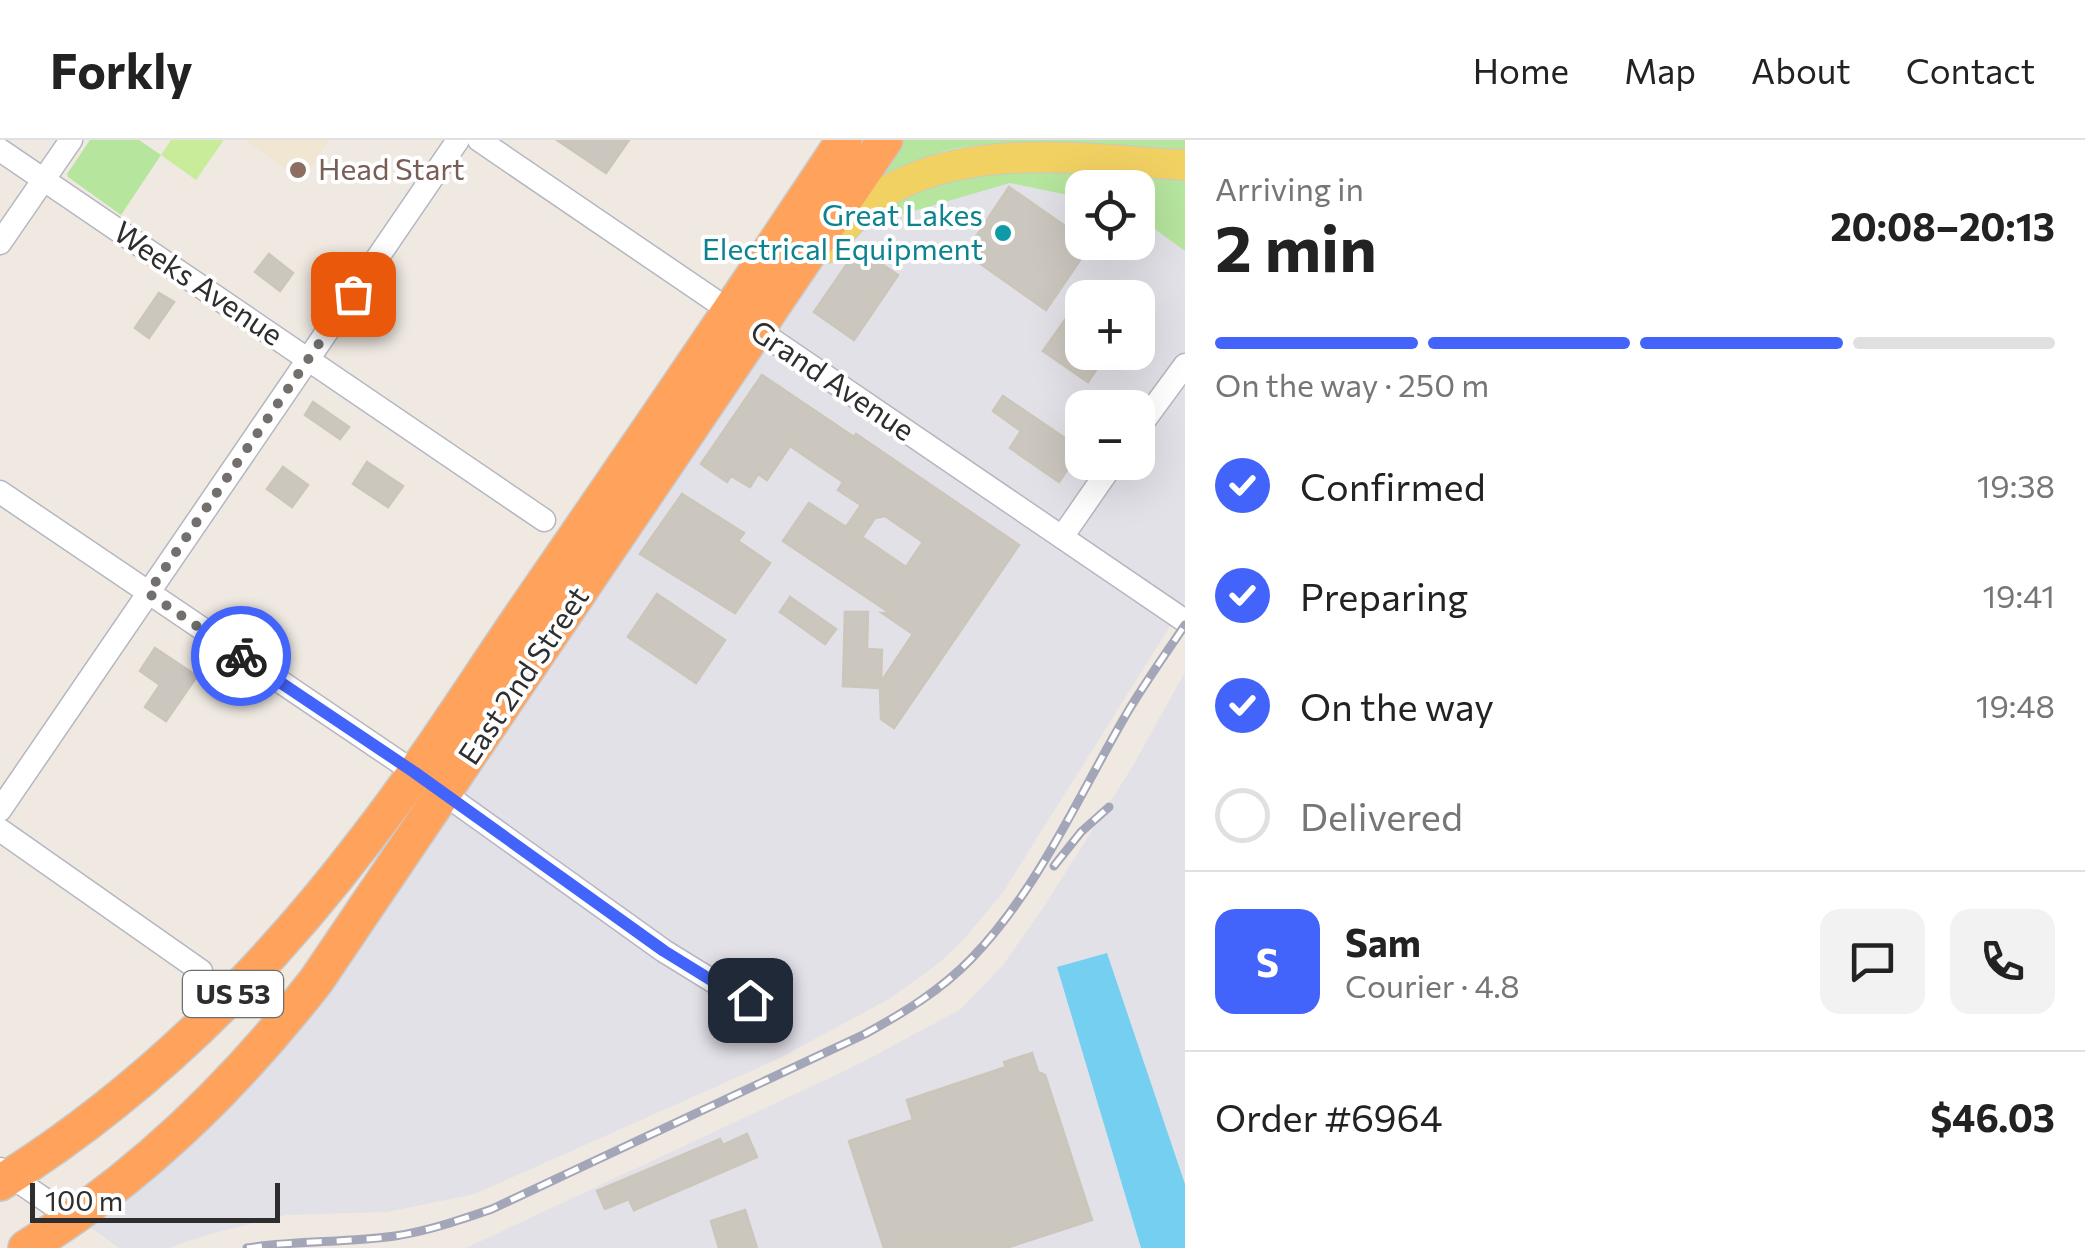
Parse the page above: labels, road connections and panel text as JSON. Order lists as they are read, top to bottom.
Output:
{
  "streets": {
    "highway": ["East 2nd Street", "US 53"],
    "street": ["Weeks Avenue", "Grand Avenue"]
  },
  "crossings": [
    ["Grand Avenue", "East 2nd Street"]
  ],
  "places": ["Head Start", "Great Lakes Electrical Equipment"],
  "scale_bar": "100 m",
  "page": {
    "header": "Forkly",
    "nav": [
      "Home",
      "Map",
      "About",
      "Contact"
    ],
    "heading": ["2 min", "Arriving in", "20:08–20:13"],
    "panel": [
      "Sam",
      "Courier · 4.8",
      "Order #6964",
      "$46.03"
    ],
    "map_buttons": ["+", "−"],
    "bar": "On the way · 250 m",
    "list": [
      ["Confirmed", "19:38"],
      ["Preparing", "19:41"],
      ["On the way", "19:48"],
      "Delivered"
    ],
    "round": "S",
    "scale": "100 m"
  }
}
